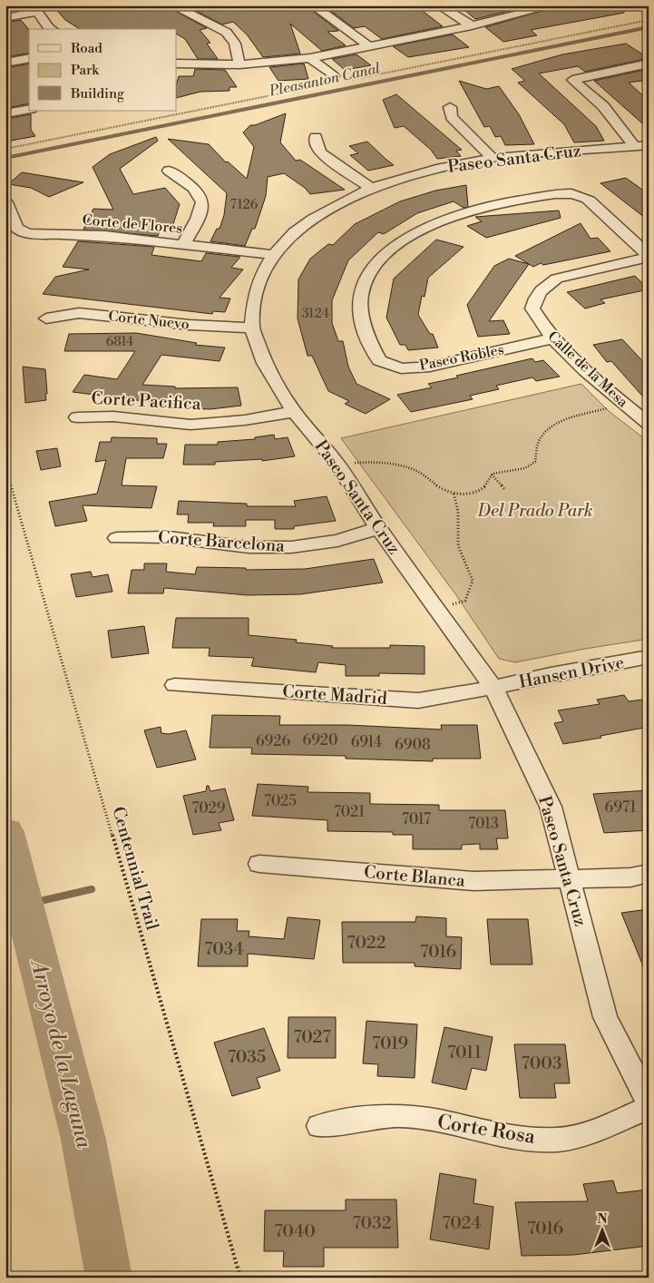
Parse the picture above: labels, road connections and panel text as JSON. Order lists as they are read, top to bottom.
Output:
{
  "streets": {
    "street": [
      "Paseo Santa Cruz",
      "Corte de Flores",
      "Corte Nuevo",
      "Paseo Robles",
      "Calle de la Mesa",
      "Corte Pacifica",
      "Corte Barcelona",
      "Hansen Drive",
      "Corte Madrid",
      "Corte Blanca",
      "Corte Rosa"
    ],
    "path": ["Centennial Trail"]
  },
  "crossings": [
    ["Paseo Santa Cruz", "Corte de Flores"],
    ["Paseo Santa Cruz", "Corte Nuevo"],
    ["Paseo Santa Cruz", "Corte Pacifica"],
    ["Paseo Santa Cruz", "Corte Barcelona"],
    ["Paseo Santa Cruz", "Hansen Drive"],
    ["Paseo Santa Cruz", "Corte Madrid"],
    ["Paseo Santa Cruz", "Corte Blanca"],
    ["Paseo Robles", "Calle de la Mesa"],
    ["Hansen Drive", "Corte Madrid"]
  ],
  "water": ["Pleasanton Canal", "Arroyo de la Laguna"],
  "parks": ["Del Prado Park"],
  "house_numbers": [
    "7126",
    "3124",
    "6814",
    "6920",
    "6926",
    "6914",
    "6908",
    "7025",
    "6971",
    "7029",
    "7021",
    "7017",
    "7013",
    "7022",
    "7034",
    "7016",
    "7027",
    "7019",
    "7011",
    "7035",
    "7003",
    "7032",
    "7024",
    "7016",
    "7040"
  ],
  "legend": ["Road", "Park", "Building"],
  "north": "top"
}
